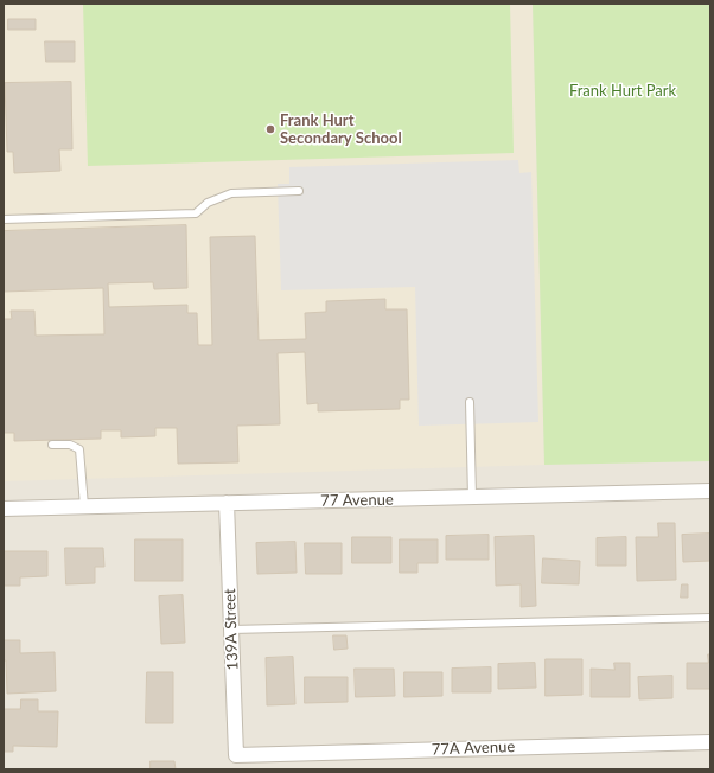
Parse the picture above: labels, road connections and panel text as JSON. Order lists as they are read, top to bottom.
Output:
{
  "streets": {
    "street": ["77 Avenue", "139A Street", "77A Avenue"]
  },
  "crossings": [
    ["77 Avenue", "139A Street"],
    ["139A Street", "77A Avenue"]
  ],
  "parks": ["Frank Hurt Park"],
  "places": ["Frank Hurt Secondary School"]
}
